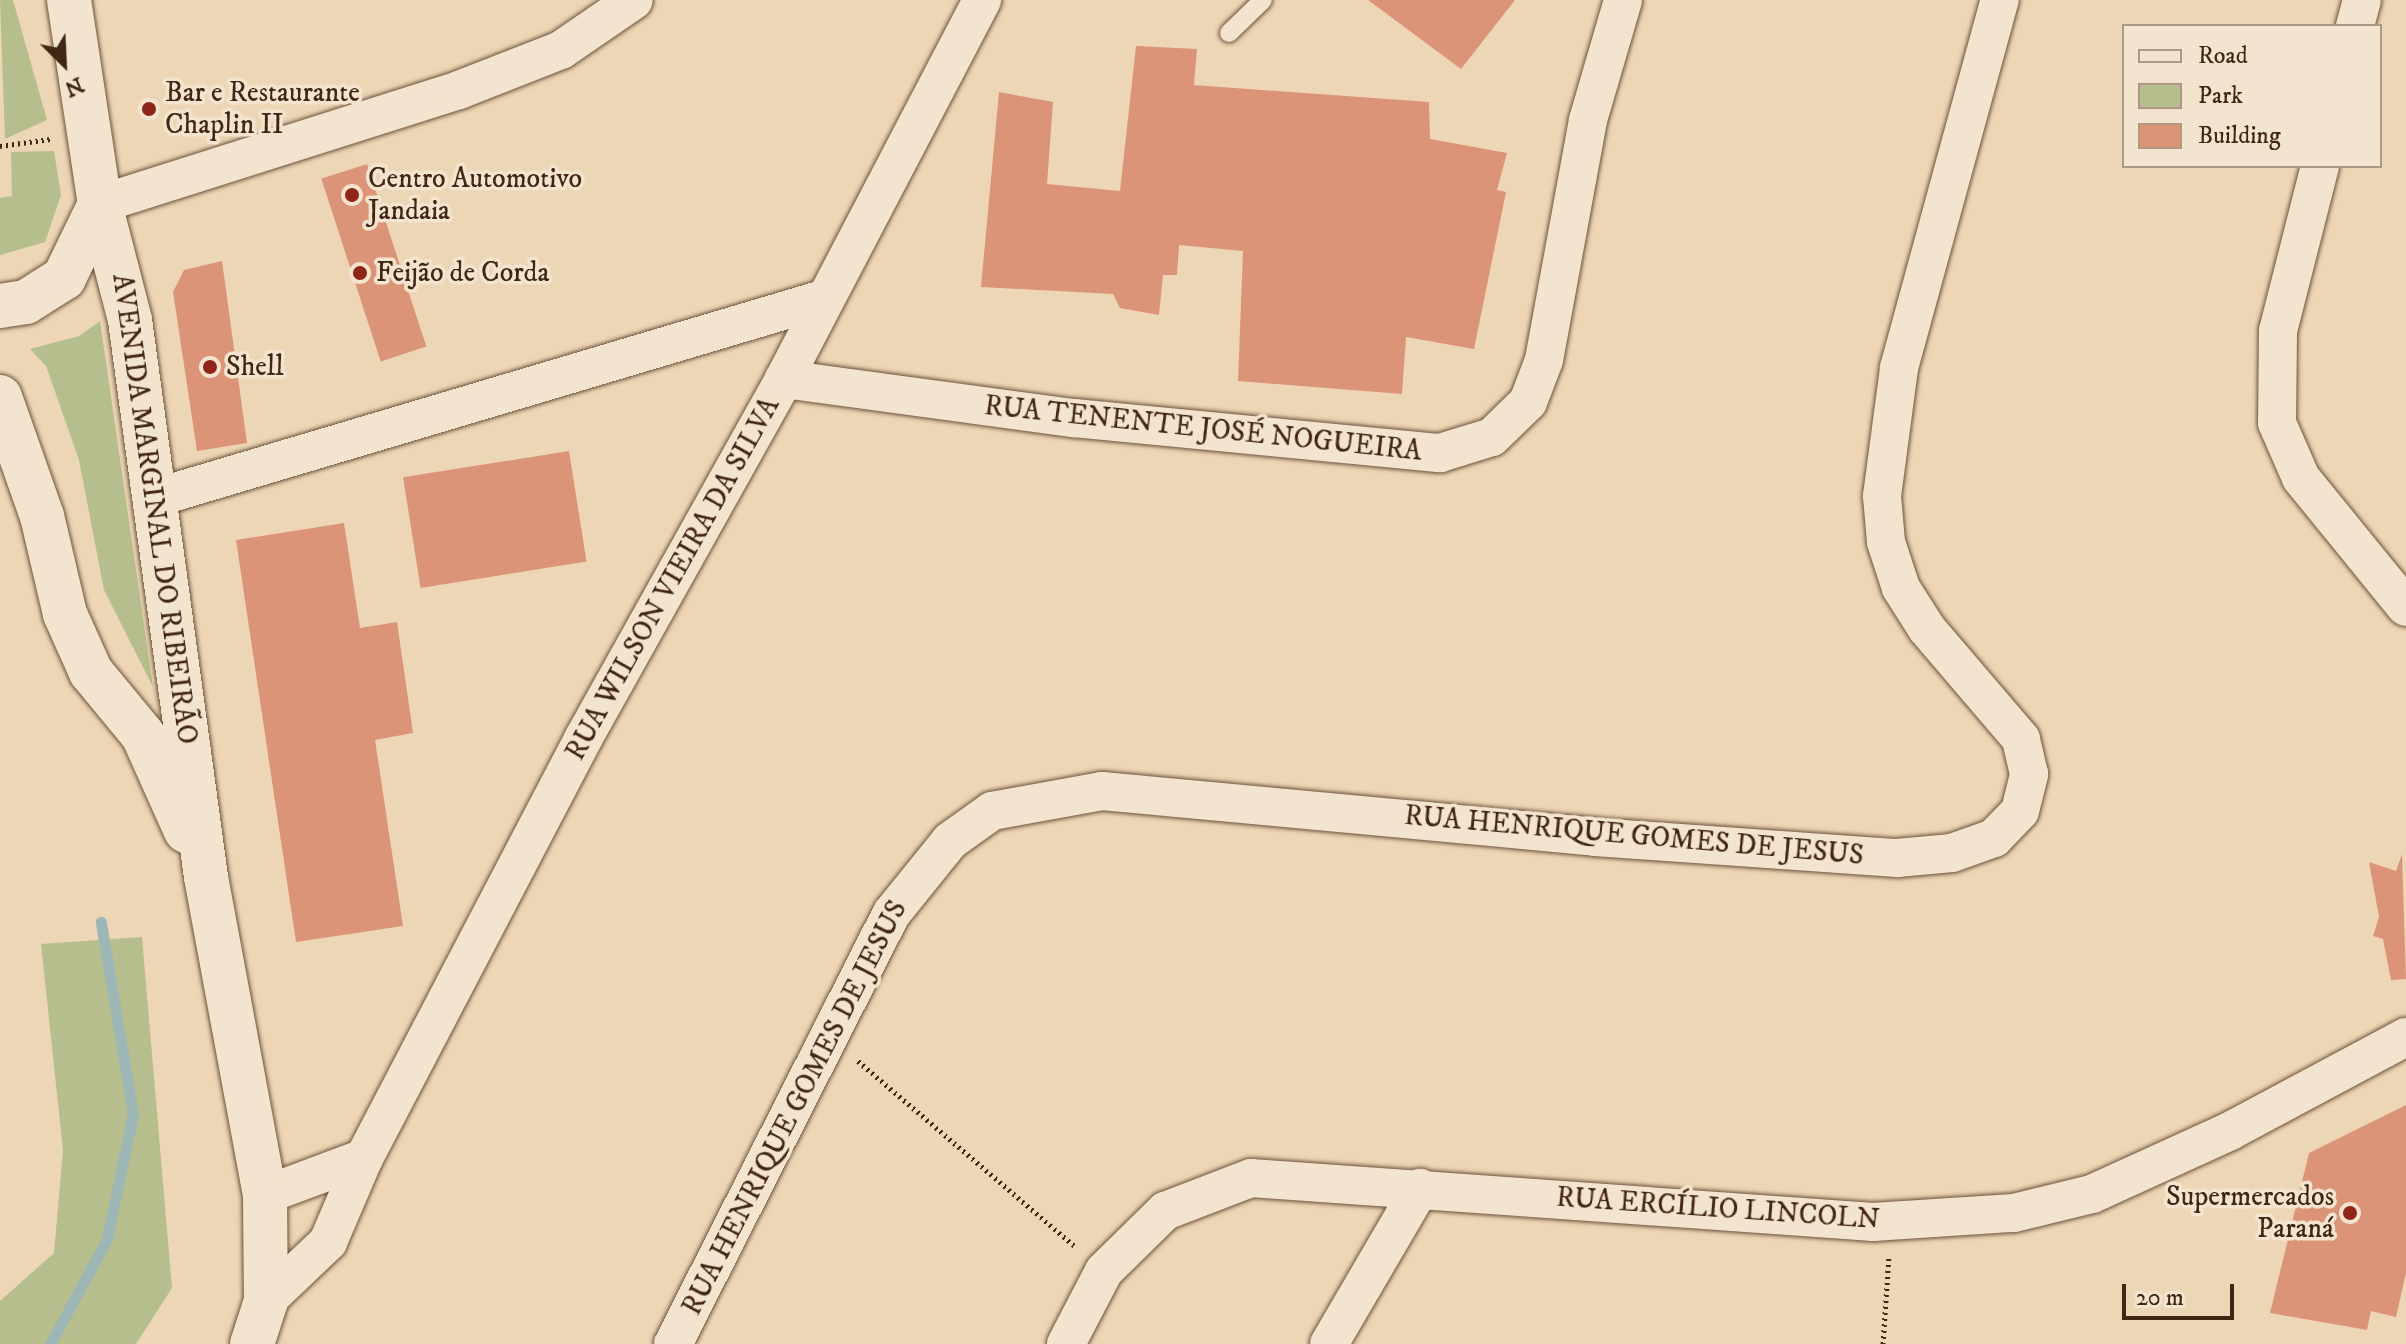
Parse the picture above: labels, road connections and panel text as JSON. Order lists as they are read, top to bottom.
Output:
{
  "streets": {
    "main road": ["AVENIDA MARGINAL DO RIBEIRÃO"],
    "street": [
      "RUA TENENTE JOSÉ NOGUEIRA",
      "RUA WILSON VIEIRA DA SILVA",
      "RUA HENRIQUE GOMES DE JESUS",
      "RUA ERCÍLIO LINCOLN"
    ]
  },
  "crossings": [
    ["RUA TENENTE JOSÉ NOGUEIRA", "RUA WILSON VIEIRA DA SILVA"],
    ["AVENIDA MARGINAL DO RIBEIRÃO", "RUA WILSON VIEIRA DA SILVA"]
  ],
  "places": [
    "Bar e Restaurante Chaplin II",
    "Centro Automotivo Jandaia",
    "Feijão de Corda",
    "Shell",
    "Supermercados Paraná"
  ],
  "legend": ["Road", "Park", "Building"],
  "scale_bar": "20 m",
  "north": "bottom right"
}
